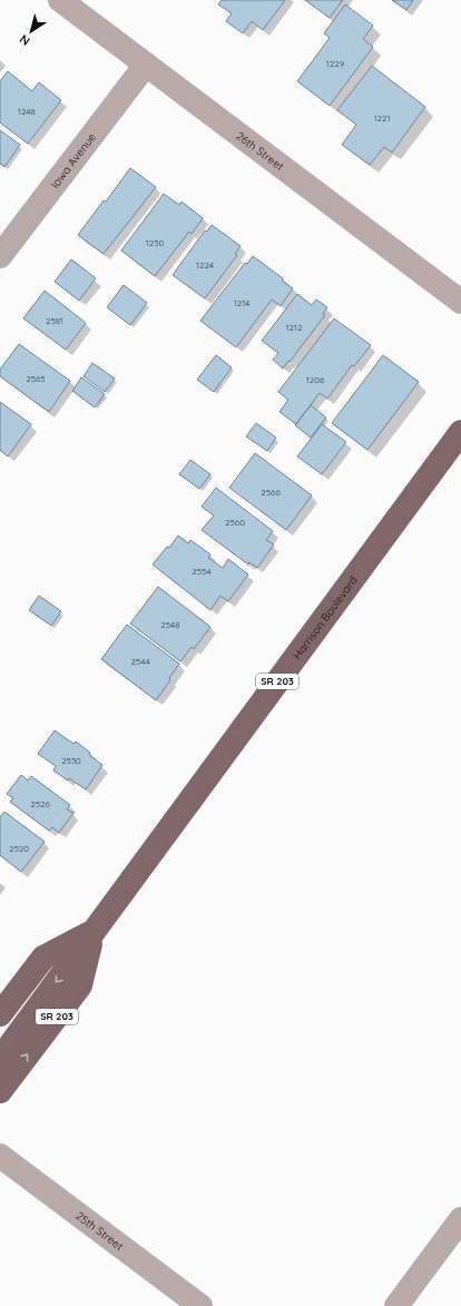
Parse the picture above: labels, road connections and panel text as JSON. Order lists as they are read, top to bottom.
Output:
{
  "streets": {
    "main road": ["Harrison Boulevard", "SR 203"],
    "street": ["26th Street", "Iowa Avenue", "25th Street"]
  },
  "crossings": [
    ["26th Street", "Iowa Avenue"]
  ],
  "house_numbers": [
    "1229",
    "1248",
    "1221",
    "1230",
    "1224",
    "1214",
    "2581",
    "1212",
    "2565",
    "1206",
    "2566",
    "2560",
    "2554",
    "2548",
    "2544",
    "2530",
    "2526",
    "2520"
  ],
  "north": "bottom left"
}
